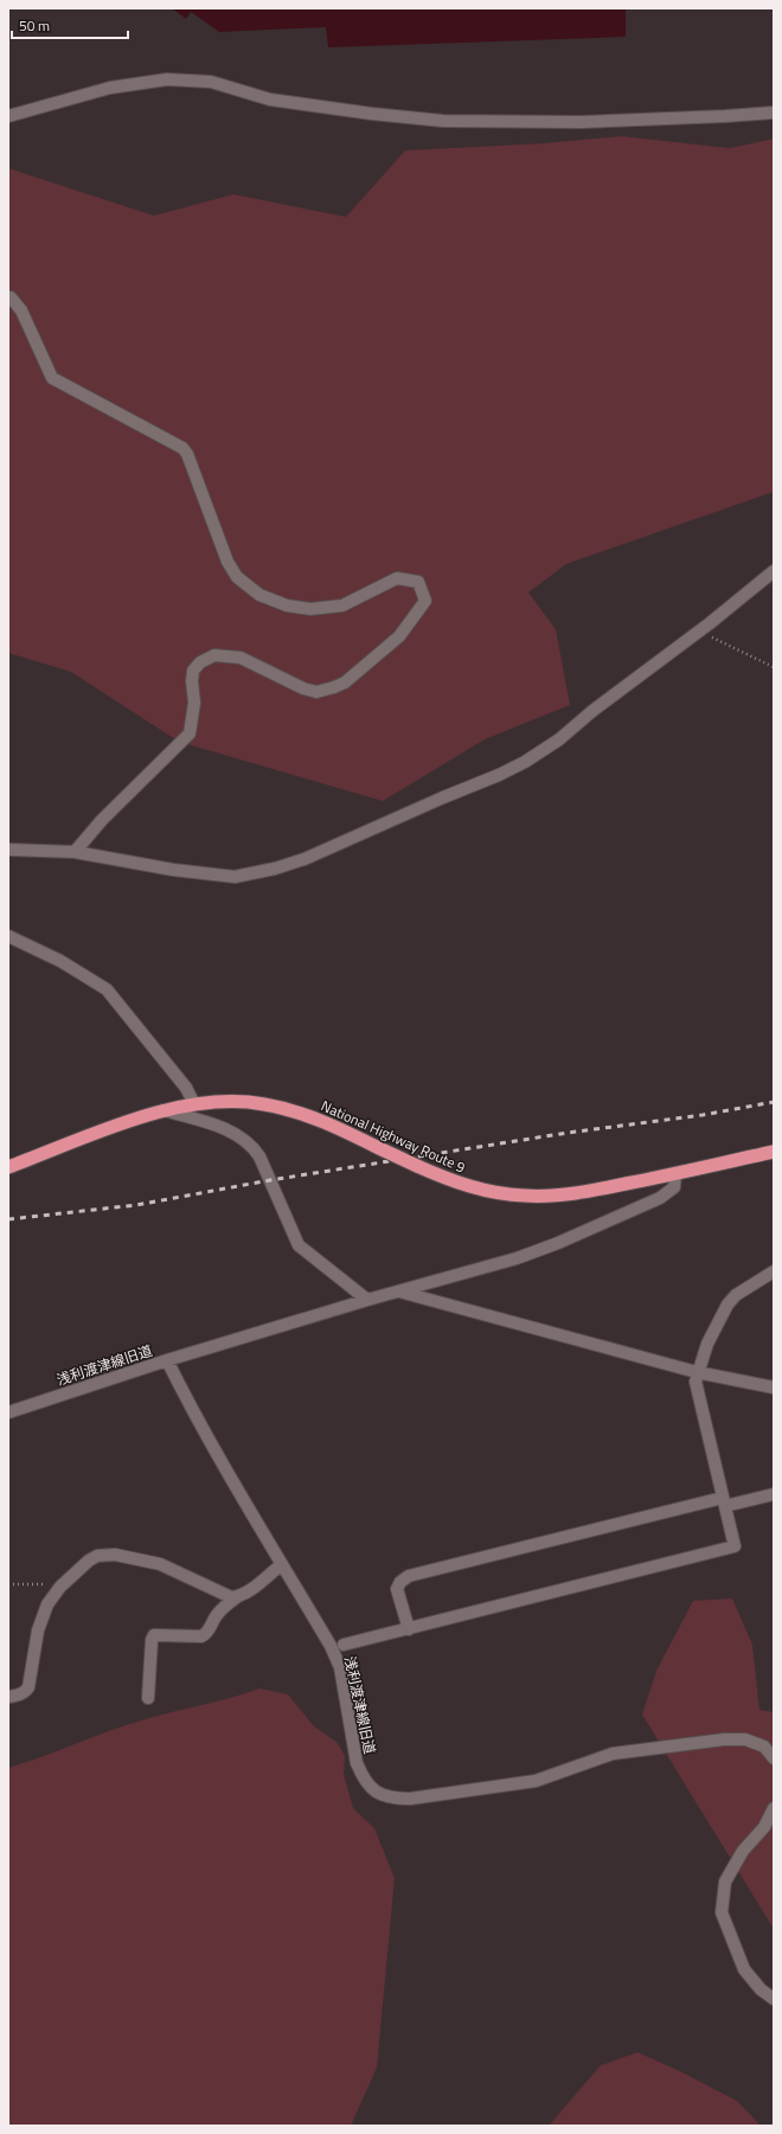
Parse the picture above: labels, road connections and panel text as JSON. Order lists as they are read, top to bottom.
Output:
{
  "streets": {
    "highway": ["National Highway Route 9"],
    "street": ["浅利渡津線旧道"]
  },
  "scale_bar": "50 m"
}
